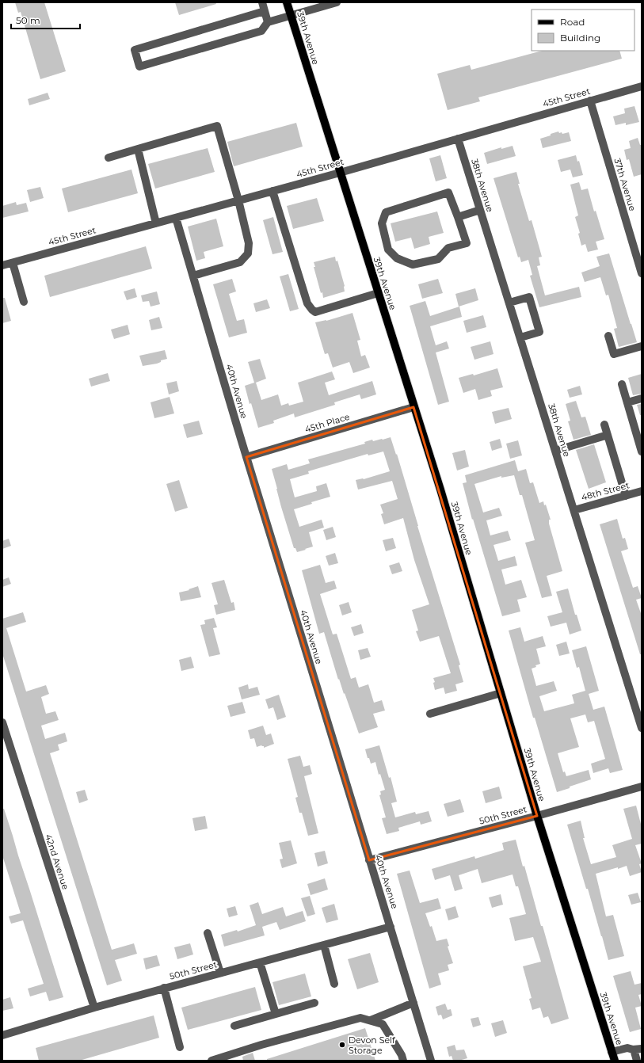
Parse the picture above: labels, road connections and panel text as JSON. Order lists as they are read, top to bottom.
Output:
{
  "streets": {
    "main road": ["39th Avenue"],
    "street": [
      "45th Street",
      "37th Avenue",
      "38th Avenue",
      "40th Avenue",
      "45th Place",
      "48th Street",
      "50th Street",
      "42nd Avenue"
    ]
  },
  "crossings": [
    ["39th Avenue", "45th Street"],
    ["39th Avenue", "45th Place"],
    ["39th Avenue", "50th Street"],
    ["45th Street", "37th Avenue"],
    ["45th Street", "38th Avenue"],
    ["45th Street", "40th Avenue"],
    ["38th Avenue", "48th Street"],
    ["40th Avenue", "45th Place"],
    ["40th Avenue", "50th Street"],
    ["50th Street", "42nd Avenue"]
  ],
  "places": ["Devon Self Storage"],
  "legend": ["Road", "Building"],
  "scale_bar": "50 m"
}
